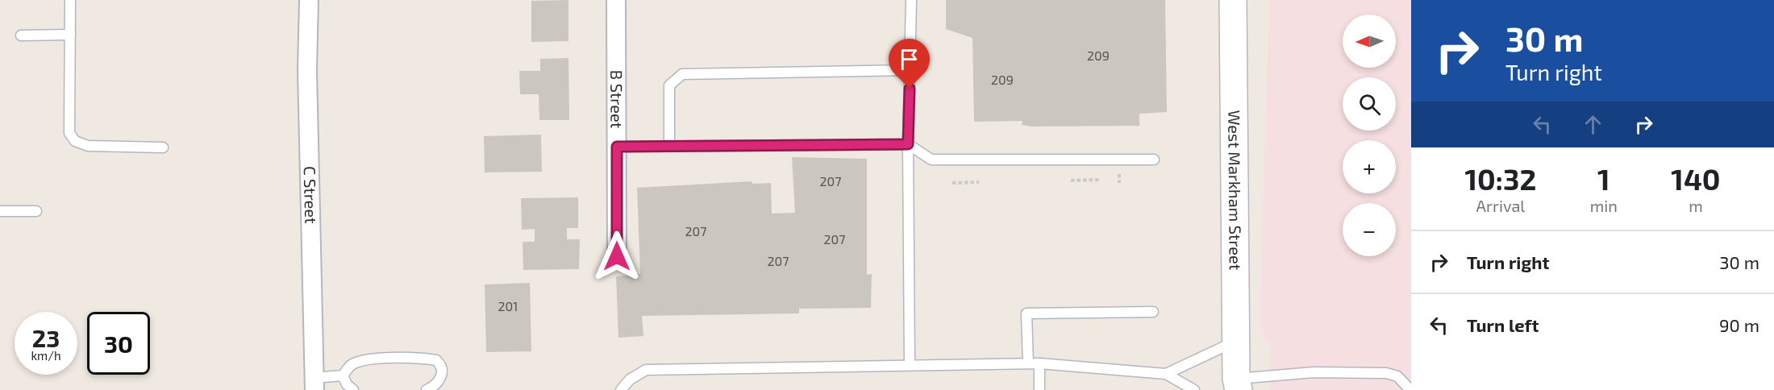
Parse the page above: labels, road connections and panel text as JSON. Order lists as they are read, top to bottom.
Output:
{
  "streets": {
    "main road": ["West Markham Street"],
    "street": ["B Street", "C Street"]
  },
  "house_numbers": [
    "209",
    "209",
    "207",
    "207",
    "207",
    "207",
    "201"
  ],
  "north": "left",
  "page": {
    "turn": ["30 m", "Turn right"],
    "map_buttons": ["+", "−"],
    "eta": [
      "10:32",
      "Arrival",
      "1",
      "min",
      "140",
      "m"
    ],
    "list": [
      {
        "name": "Turn right",
        "value": "30 m"
      },
      {
        "name": "Turn left",
        "value": "90 m"
      }
    ],
    "speed": "23 km/h",
    "limit": "30"
  }
}
